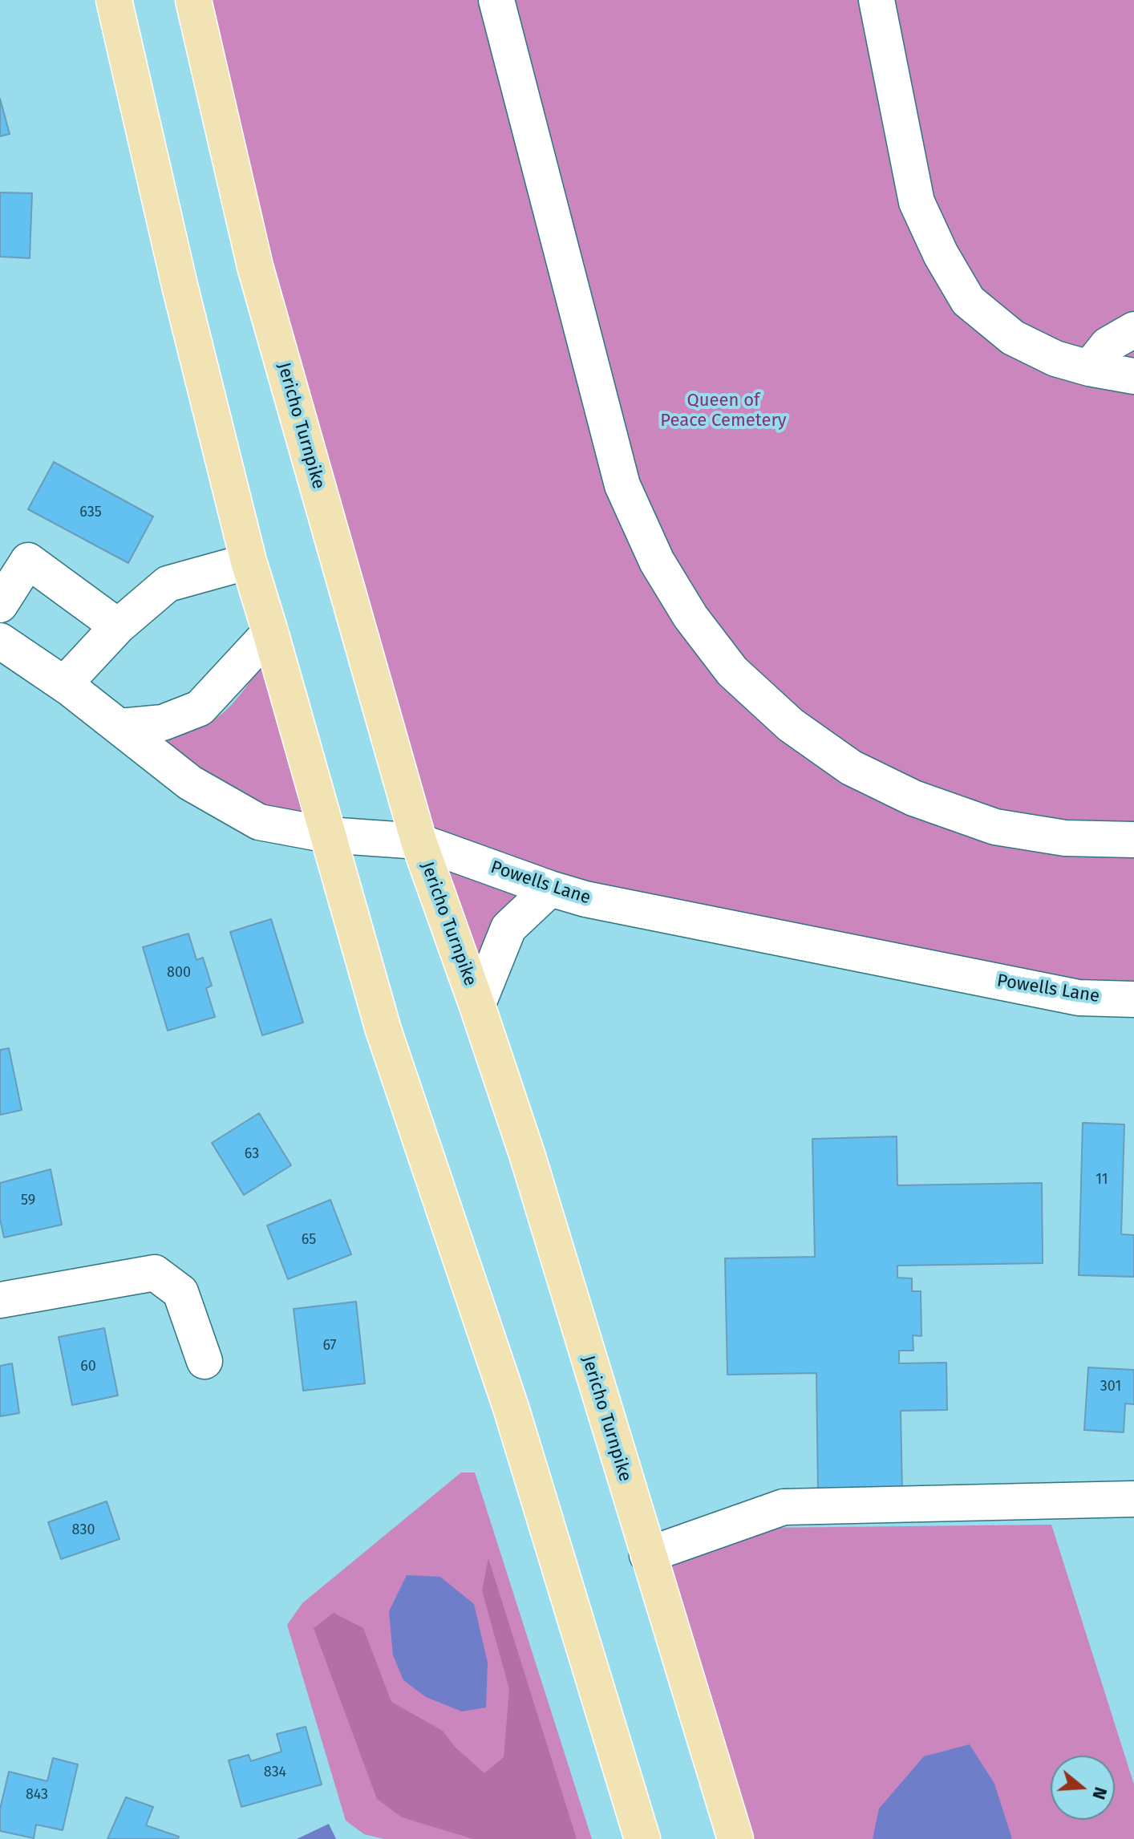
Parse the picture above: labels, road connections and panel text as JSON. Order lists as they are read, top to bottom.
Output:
{
  "streets": {
    "main road": ["Jericho Turnpike"],
    "street": ["Powells Lane"]
  },
  "crossings": [
    ["Jericho Turnpike", "Powells Lane"]
  ],
  "parks": ["Queen of Peace Cemetery"],
  "house_numbers": [
    "635",
    "800",
    "63",
    "11",
    "59",
    "65",
    "67",
    "60",
    "301",
    "830",
    "834",
    "843"
  ],
  "north": "right"
}
